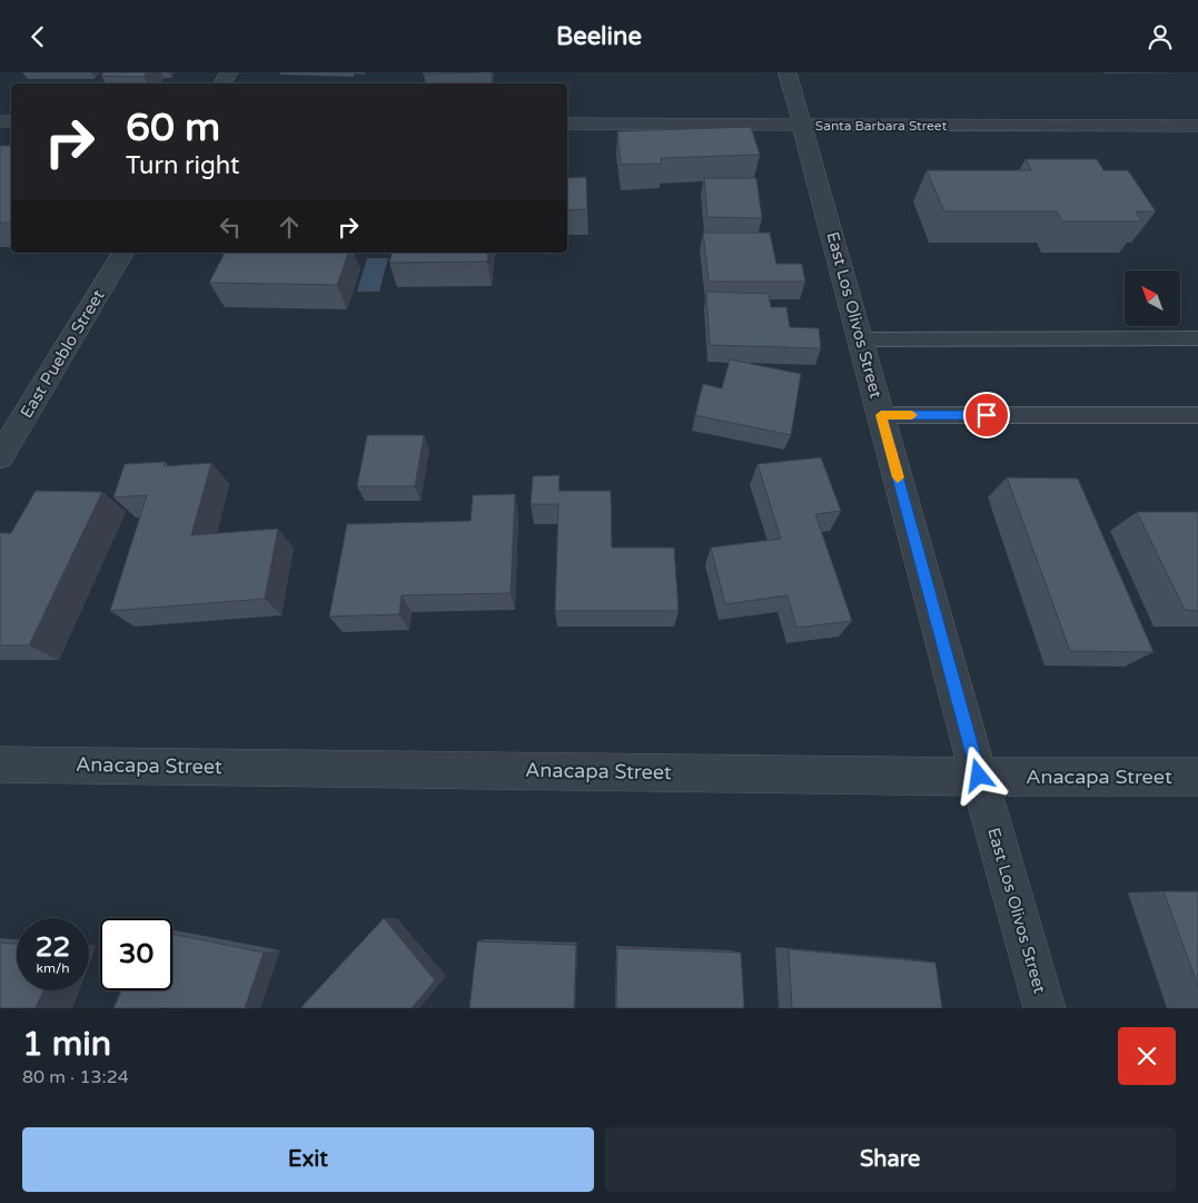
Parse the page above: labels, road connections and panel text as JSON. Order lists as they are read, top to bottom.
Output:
{
  "streets": {
    "street": [
      "Santa Barbara Street",
      "East Los Olivos Street",
      "East Pueblo Street",
      "Anacapa Street"
    ]
  },
  "crossings": [
    ["Santa Barbara Street", "East Los Olivos Street"],
    ["East Los Olivos Street", "Anacapa Street"]
  ],
  "north": "top left",
  "page": {
    "header": "Beeline",
    "turn": ["60 m", "Turn right"],
    "speed": "22 km/h",
    "limit": "30",
    "heading": ["1 min", "80 m · 13:24"],
    "buttons": ["Exit", "Share"]
  }
}
